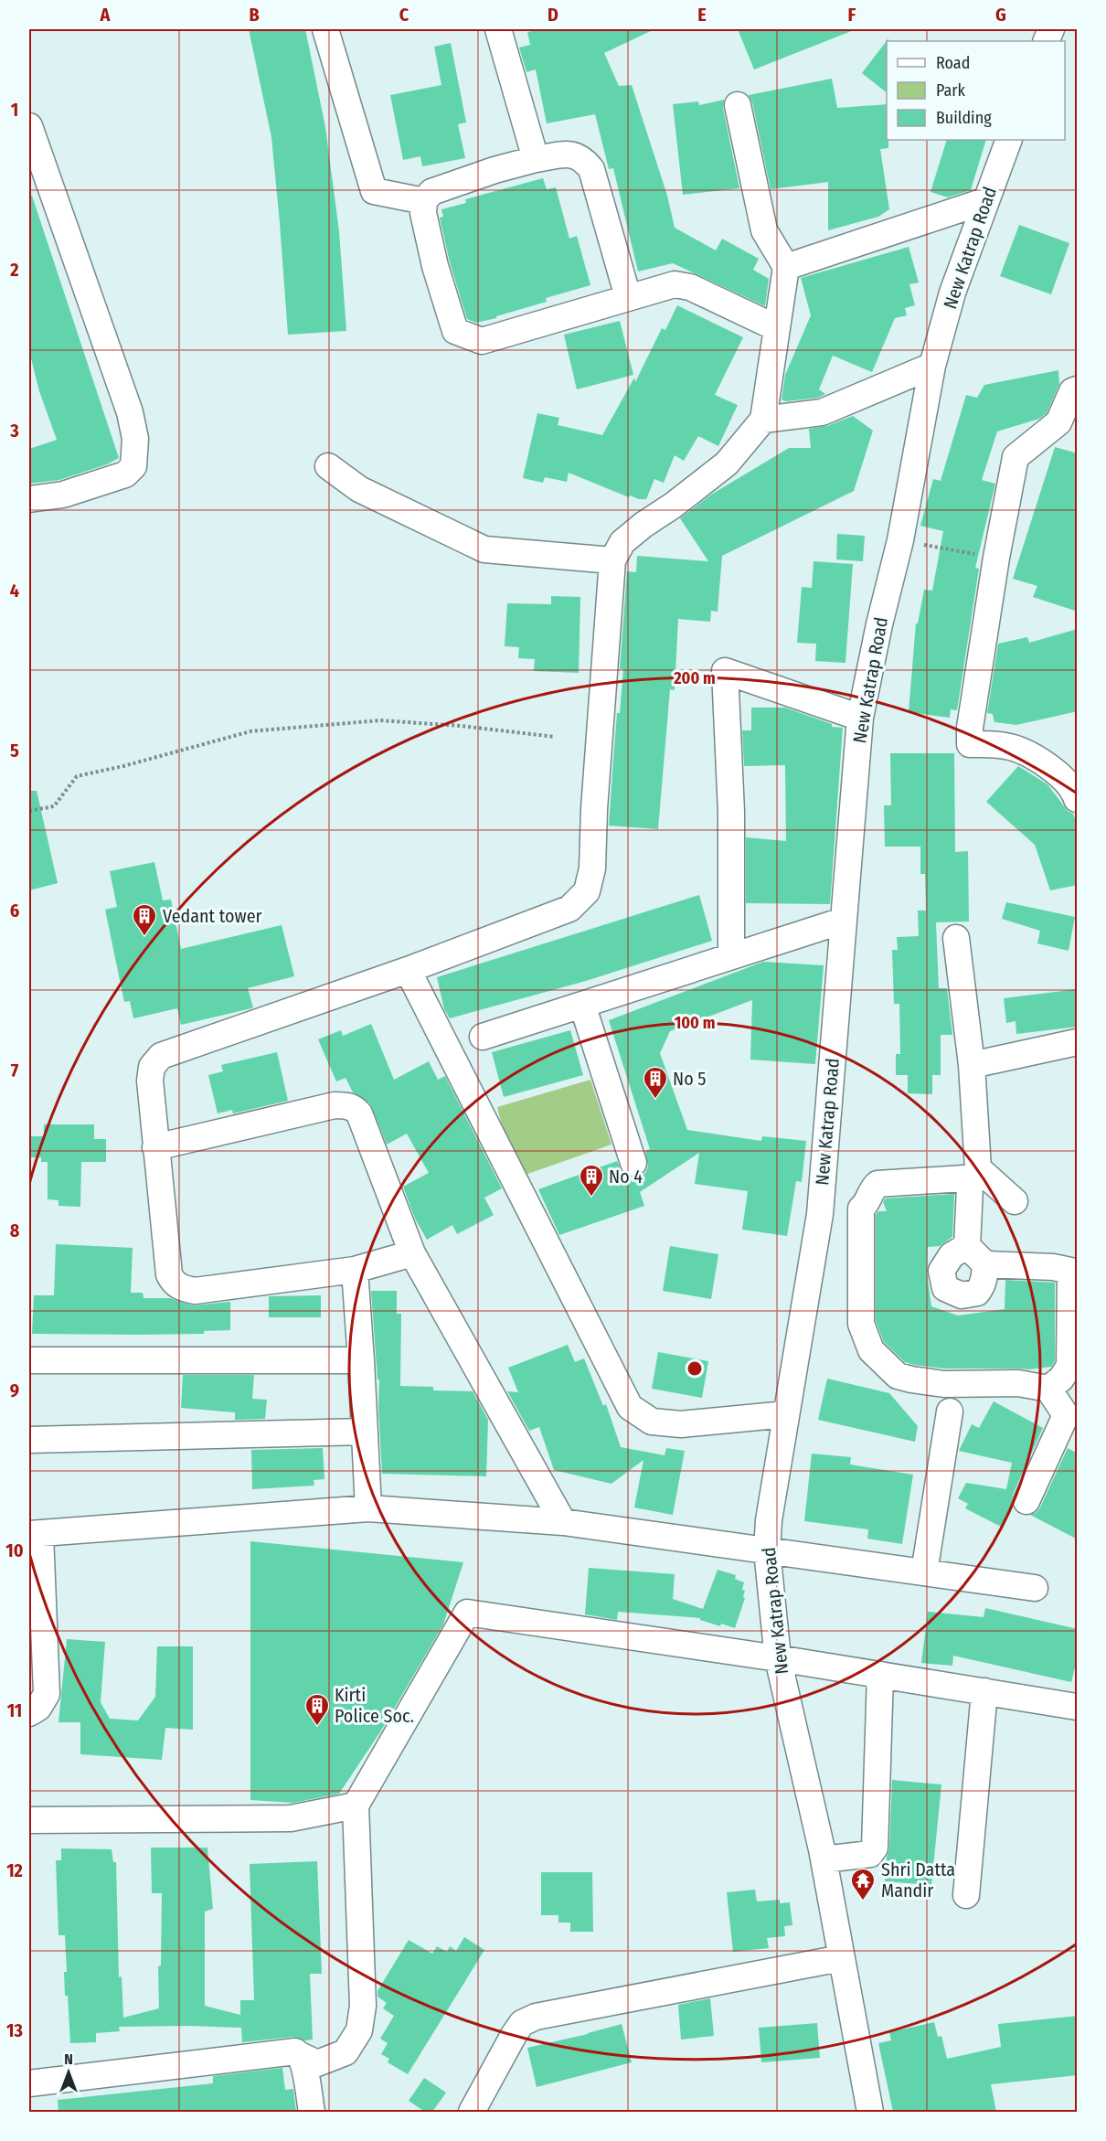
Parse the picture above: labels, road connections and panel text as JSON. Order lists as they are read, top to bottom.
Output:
{
  "streets": {
    "street": ["New Katrap Road"]
  },
  "places": {
    "building": [
      "Vedant tower",
      "No 5",
      "No 4",
      "Kirti Police Soc."
    ],
    "temple": ["Shri Datta Mandir"]
  },
  "legend": ["Road", "Park", "Building"],
  "north": "top",
  "grid": {
    "columns": [
      "A",
      "B",
      "C",
      "D",
      "E",
      "F",
      "G"
    ],
    "rows": [
      "1",
      "2",
      "3",
      "4",
      "5",
      "6",
      "7",
      "8",
      "9",
      "10",
      "11",
      "12",
      "13"
    ]
  },
  "rings": ["200 m", "100 m"]
}
